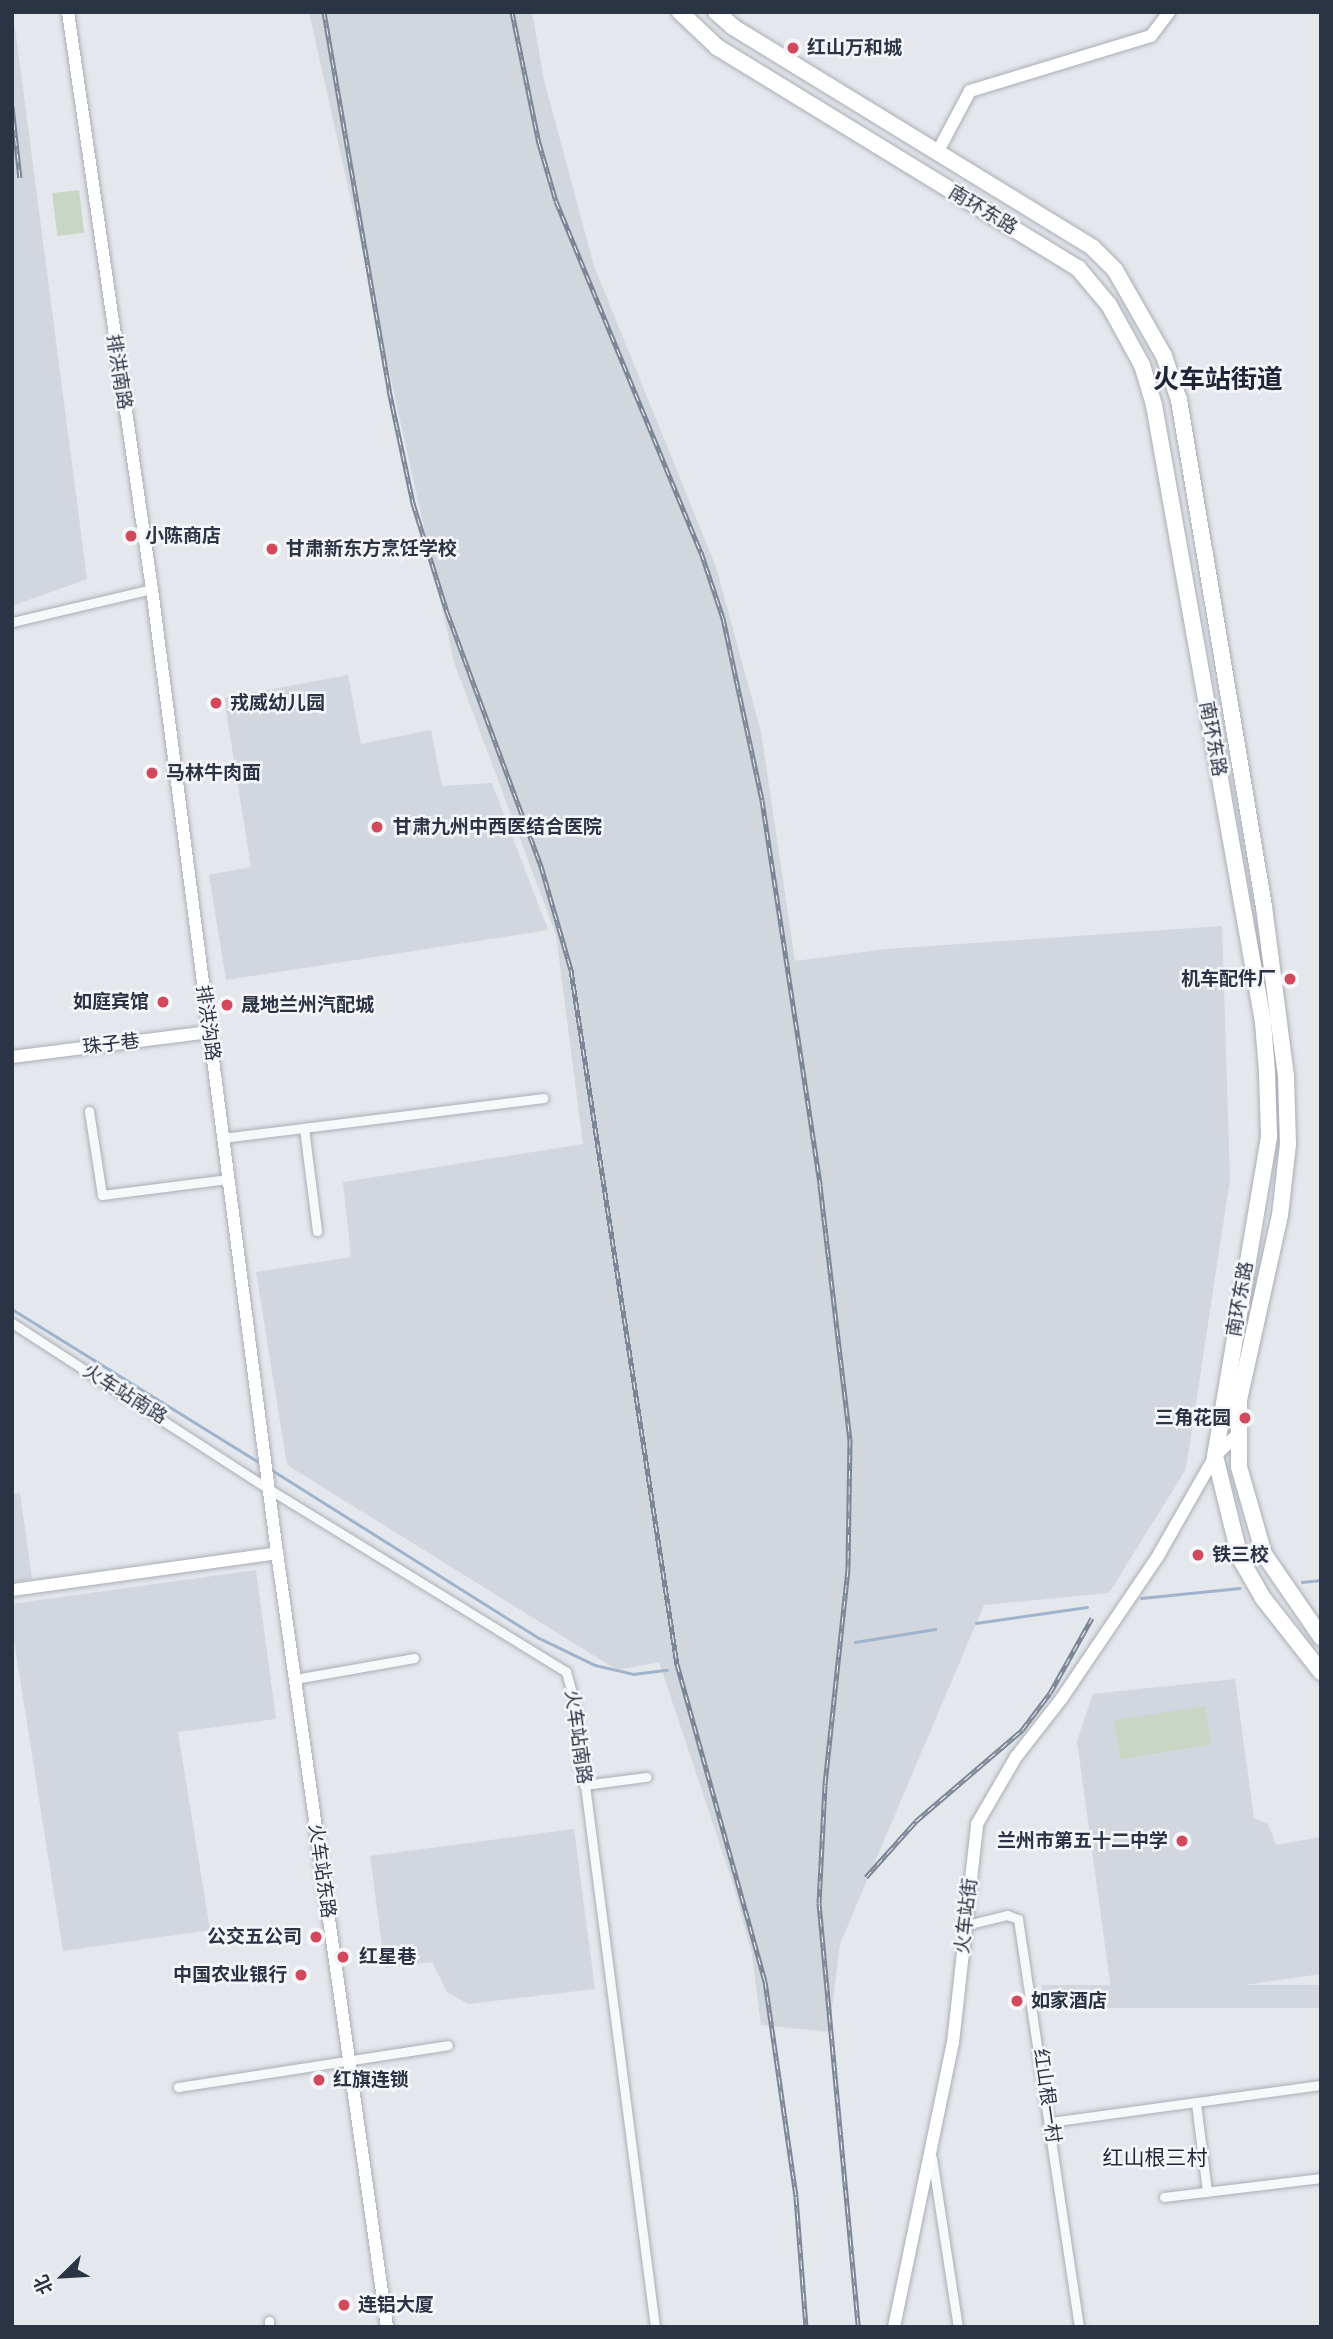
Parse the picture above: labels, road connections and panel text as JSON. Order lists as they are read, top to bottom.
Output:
{
  "streets": {
    "highway": ["南环东路"],
    "main road": [
      "排洪南路",
      "排洪沟路",
      "珠子巷",
      "火车站东路",
      "火车站街"
    ],
    "street": ["火车站南路", "红山根一村"]
  },
  "crossings": [
    ["南环东路", "火车站街"],
    ["排洪南路", "排洪沟路"],
    ["排洪沟路", "珠子巷"],
    ["排洪沟路", "火车站东路"],
    ["火车站南路", "火车站东路"],
    ["火车站街", "红山根一村"]
  ],
  "districts": ["火车站街道", "红山根三村"],
  "places": [
    "红山万和城",
    "小陈商店",
    "甘肃新东方烹饪学校",
    "戎威幼儿园",
    "马林牛肉面",
    "甘肃九州中西医结合医院",
    "机车配件厂",
    "如庭宾馆",
    "晟地兰州汽配城",
    "三角花园",
    "铁三校",
    "兰州市第五十二中学",
    "公交五公司",
    "红星巷",
    "中国农业银行",
    "如家酒店",
    "红旗连锁",
    "连铝大厦"
  ],
  "north": "bottom left"
}
